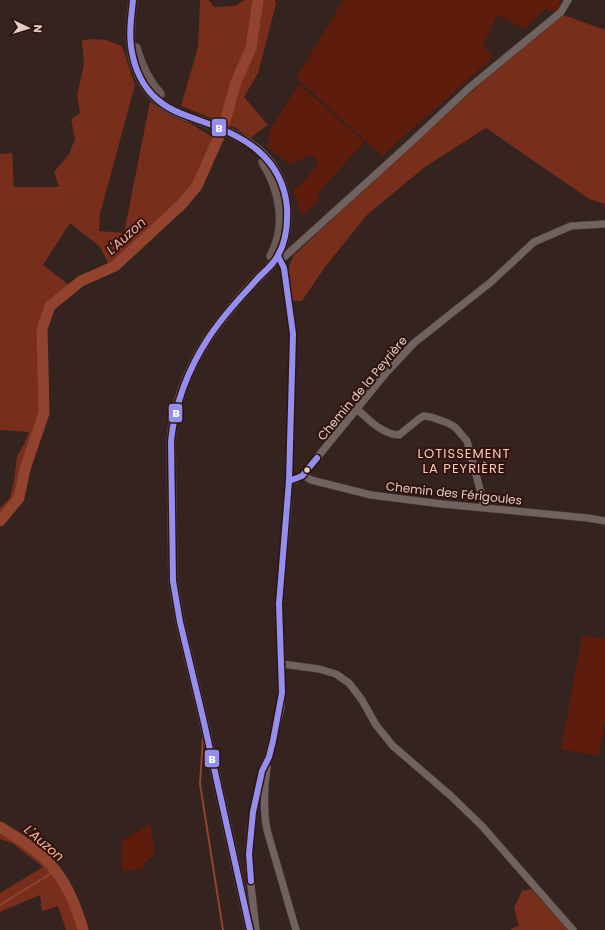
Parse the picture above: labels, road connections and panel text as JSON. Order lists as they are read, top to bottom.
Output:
{
  "streets": {
    "street": ["Chemin de la Peyrière", "Chemin des Férigoules"]
  },
  "crossings": [
    ["Chemin de la Peyrière", "Chemin des Férigoules"]
  ],
  "districts": ["LOTISSEMENT LA PEYRIÈRE"],
  "water": ["L'Auzon"],
  "lines": ["transit line B"],
  "north": "right"
}
